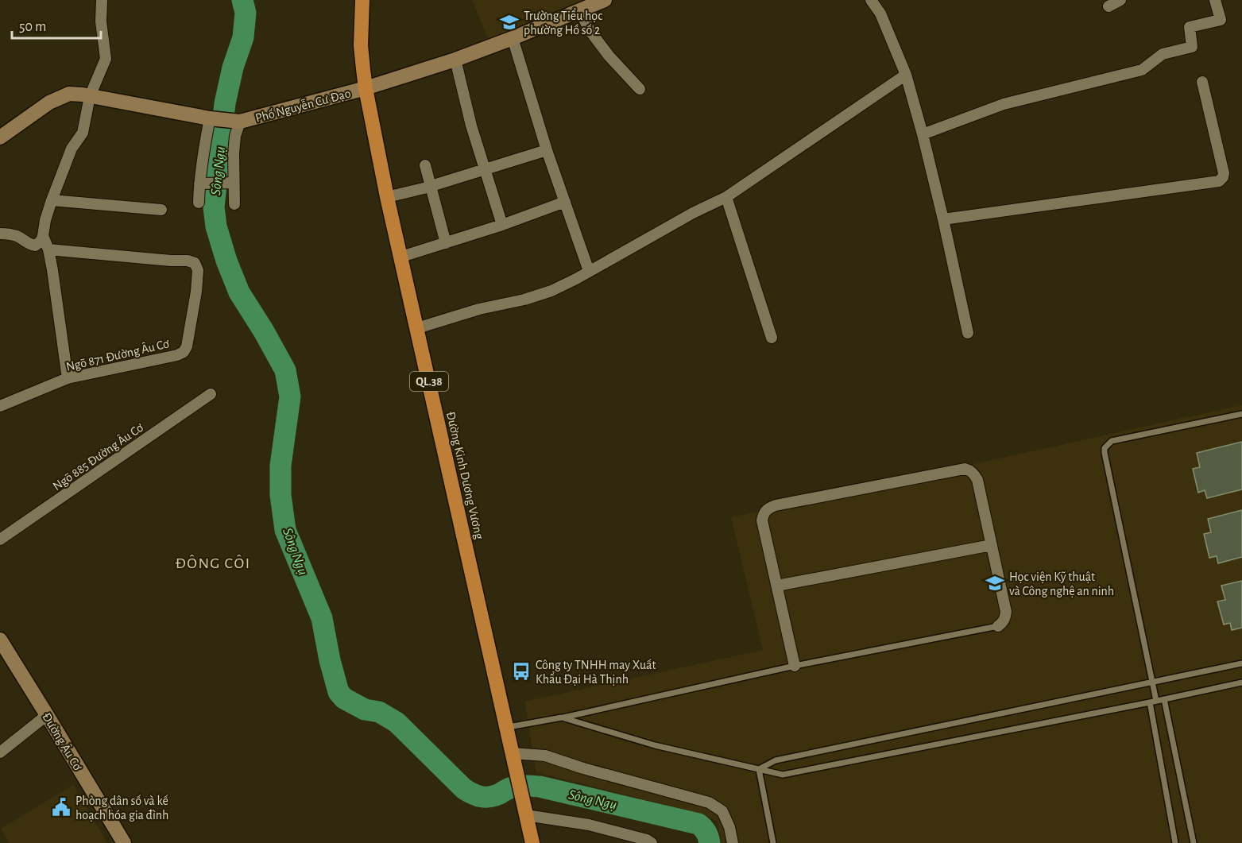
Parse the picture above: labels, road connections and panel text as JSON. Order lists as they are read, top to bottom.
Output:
{
  "streets": {
    "highway": ["QL.38", "Đường Kinh Dương Vương"],
    "street": [
      "Phố Nguyễn Cư Đạo",
      "Ngõ 871 Đường Âu Cơ",
      "Ngõ 885 Đường Âu Cơ",
      "Đường Âu Cơ"
    ]
  },
  "crossings": [
    ["Phố Nguyễn Cư Đạo", "Đường Kinh Dương Vương"]
  ],
  "districts": ["ĐÔNG CÔI"],
  "water": ["Sông Ngụ"],
  "places": {
    "school or university": ["Trường Tiểu học phường Hồ số 2", "Học viện Kỹ thuật và Công nghệ an ninh"],
    "bus stop": ["Công ty TNHH may Xuất Khẩu Đại Hà Thịnh"],
    "public building": ["Phòng dân số và kế hoạch hóa gia đình"]
  },
  "scale_bar": "50 m"
}
